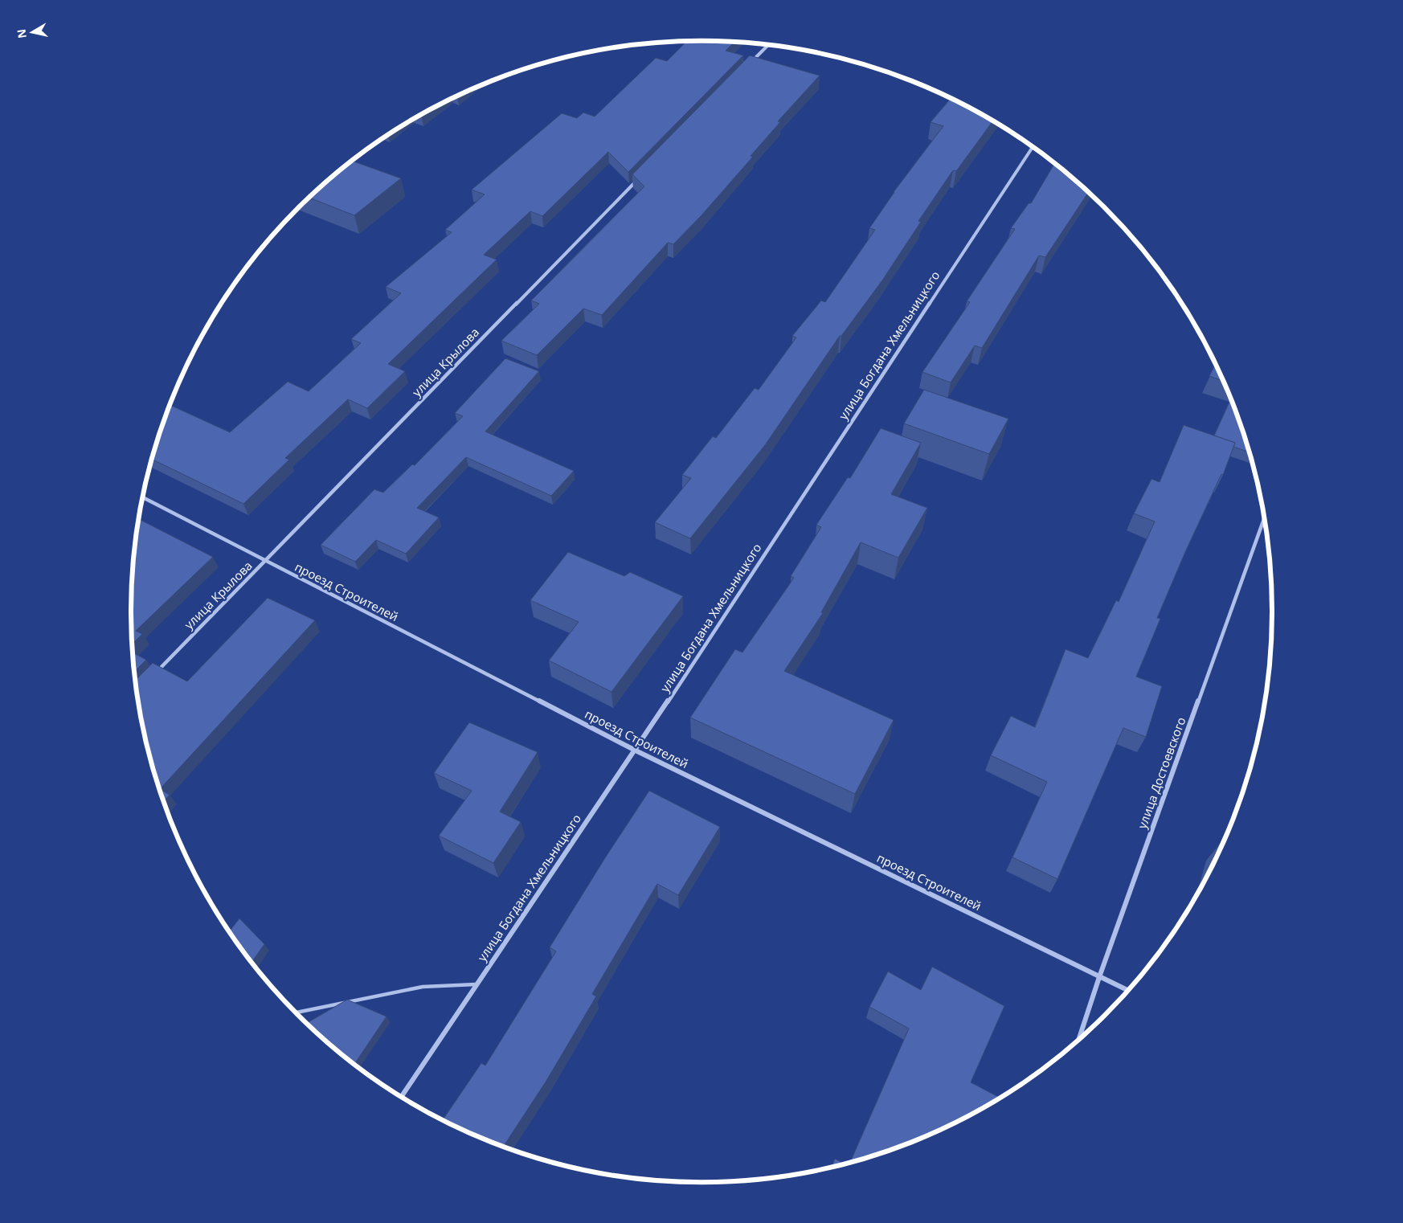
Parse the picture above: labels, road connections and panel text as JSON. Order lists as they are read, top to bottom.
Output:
{
  "streets": {
    "street": [
      "улица Богдана Хмельницкого",
      "улица Крылова",
      "проезд Строителей",
      "улица Достоевского"
    ]
  },
  "crossings": [
    ["улица Богдана Хмельницкого", "проезд Строителей"],
    ["улица Крылова", "проезд Строителей"],
    ["проезд Строителей", "улица Достоевского"]
  ],
  "north": "left"
}
